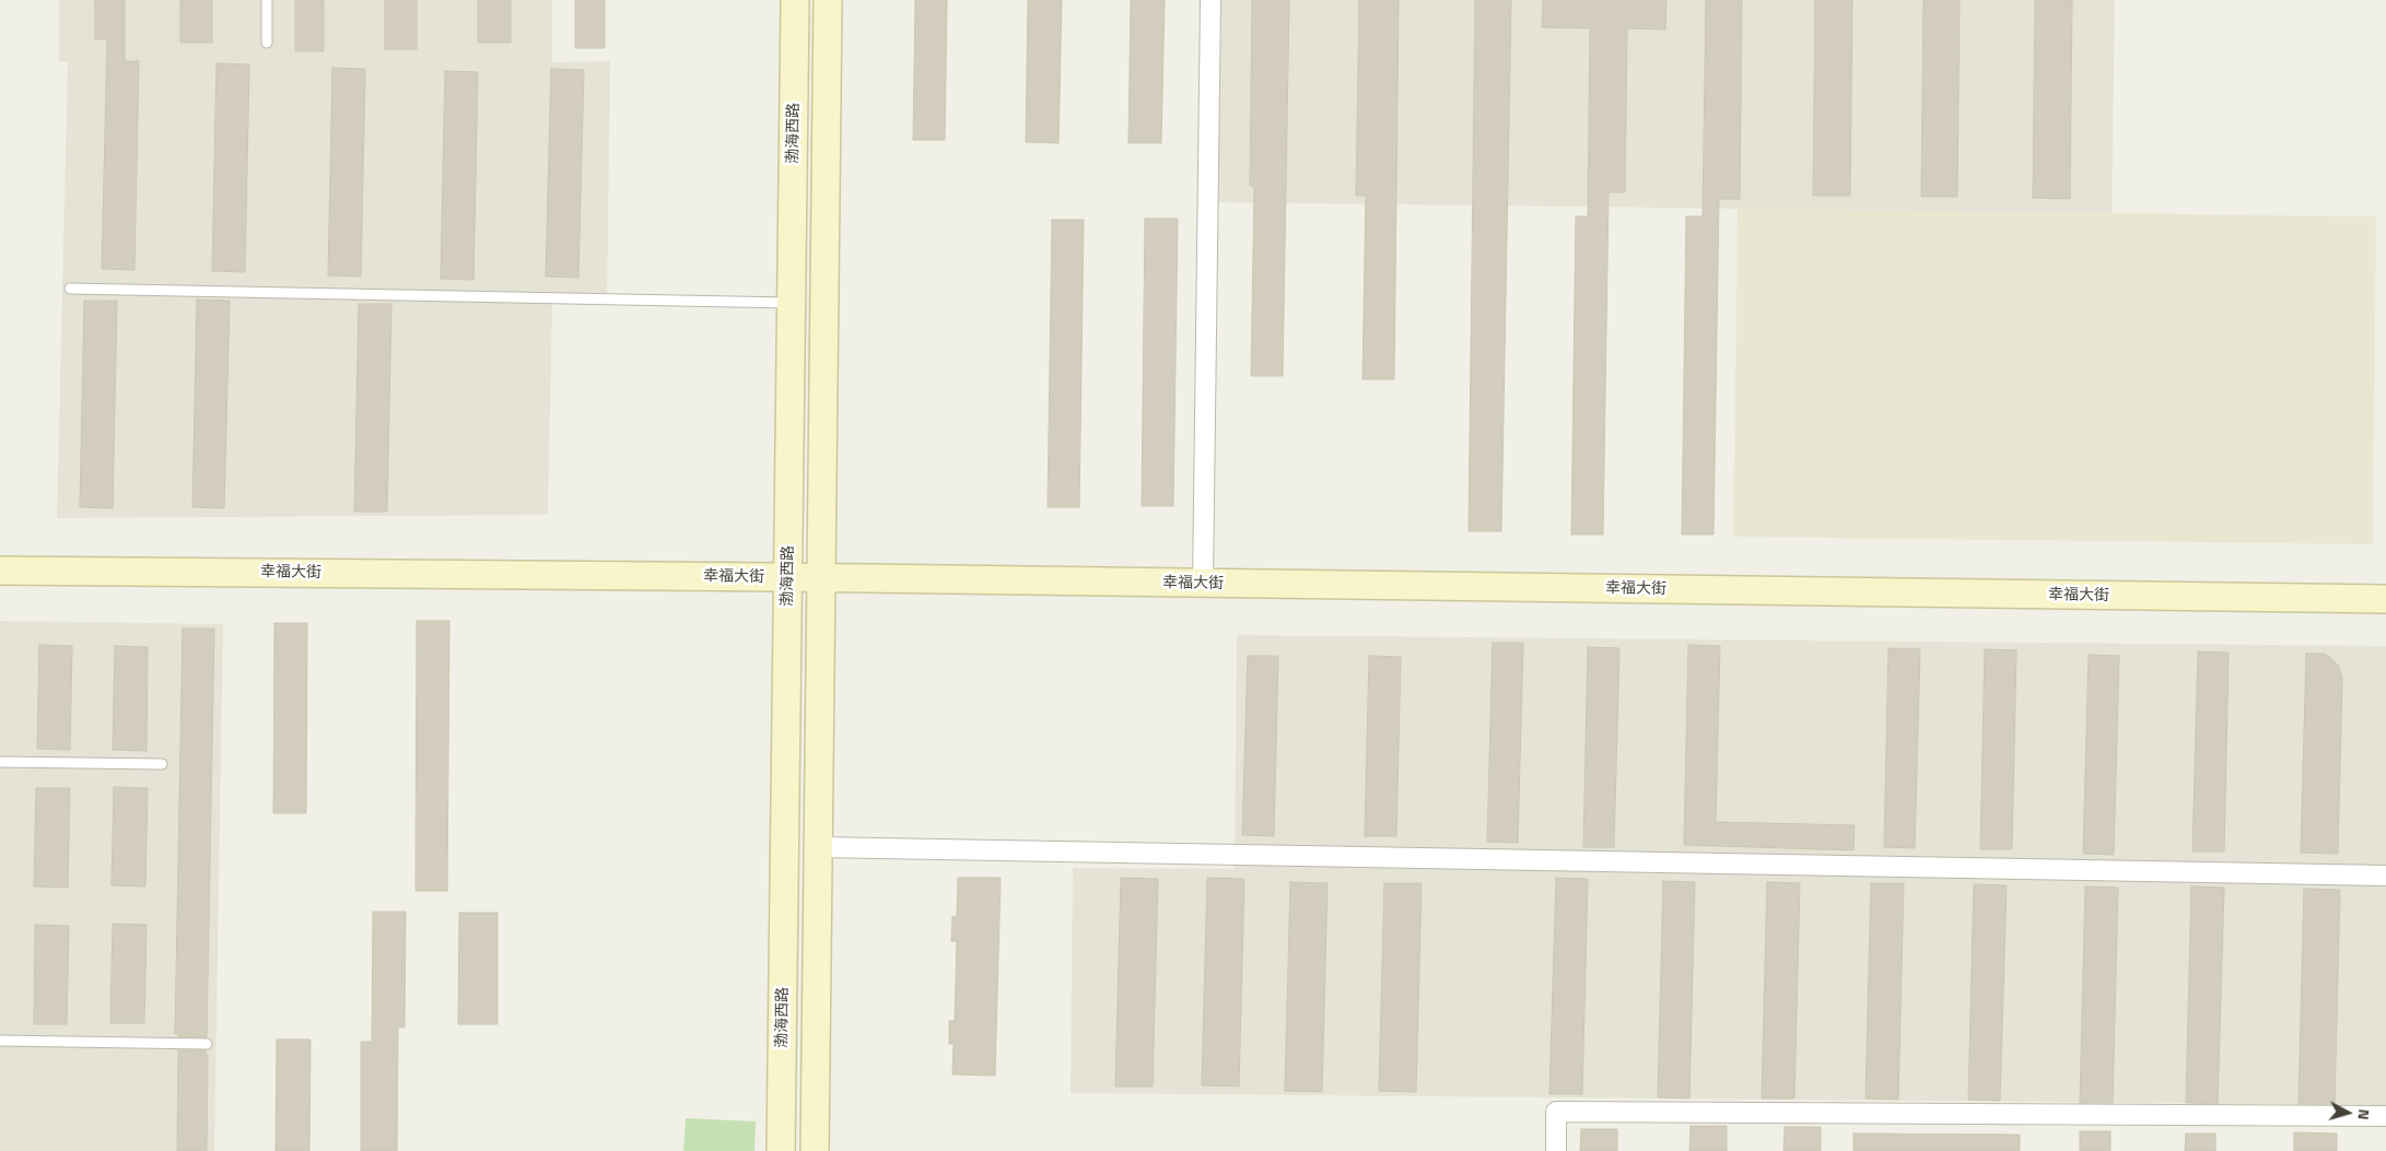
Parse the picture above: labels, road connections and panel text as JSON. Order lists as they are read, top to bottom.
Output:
{
  "streets": {
    "street": ["渤海西路", "幸福大街"]
  },
  "crossings": [
    ["渤海西路", "幸福大街"]
  ],
  "north": "right"
}
